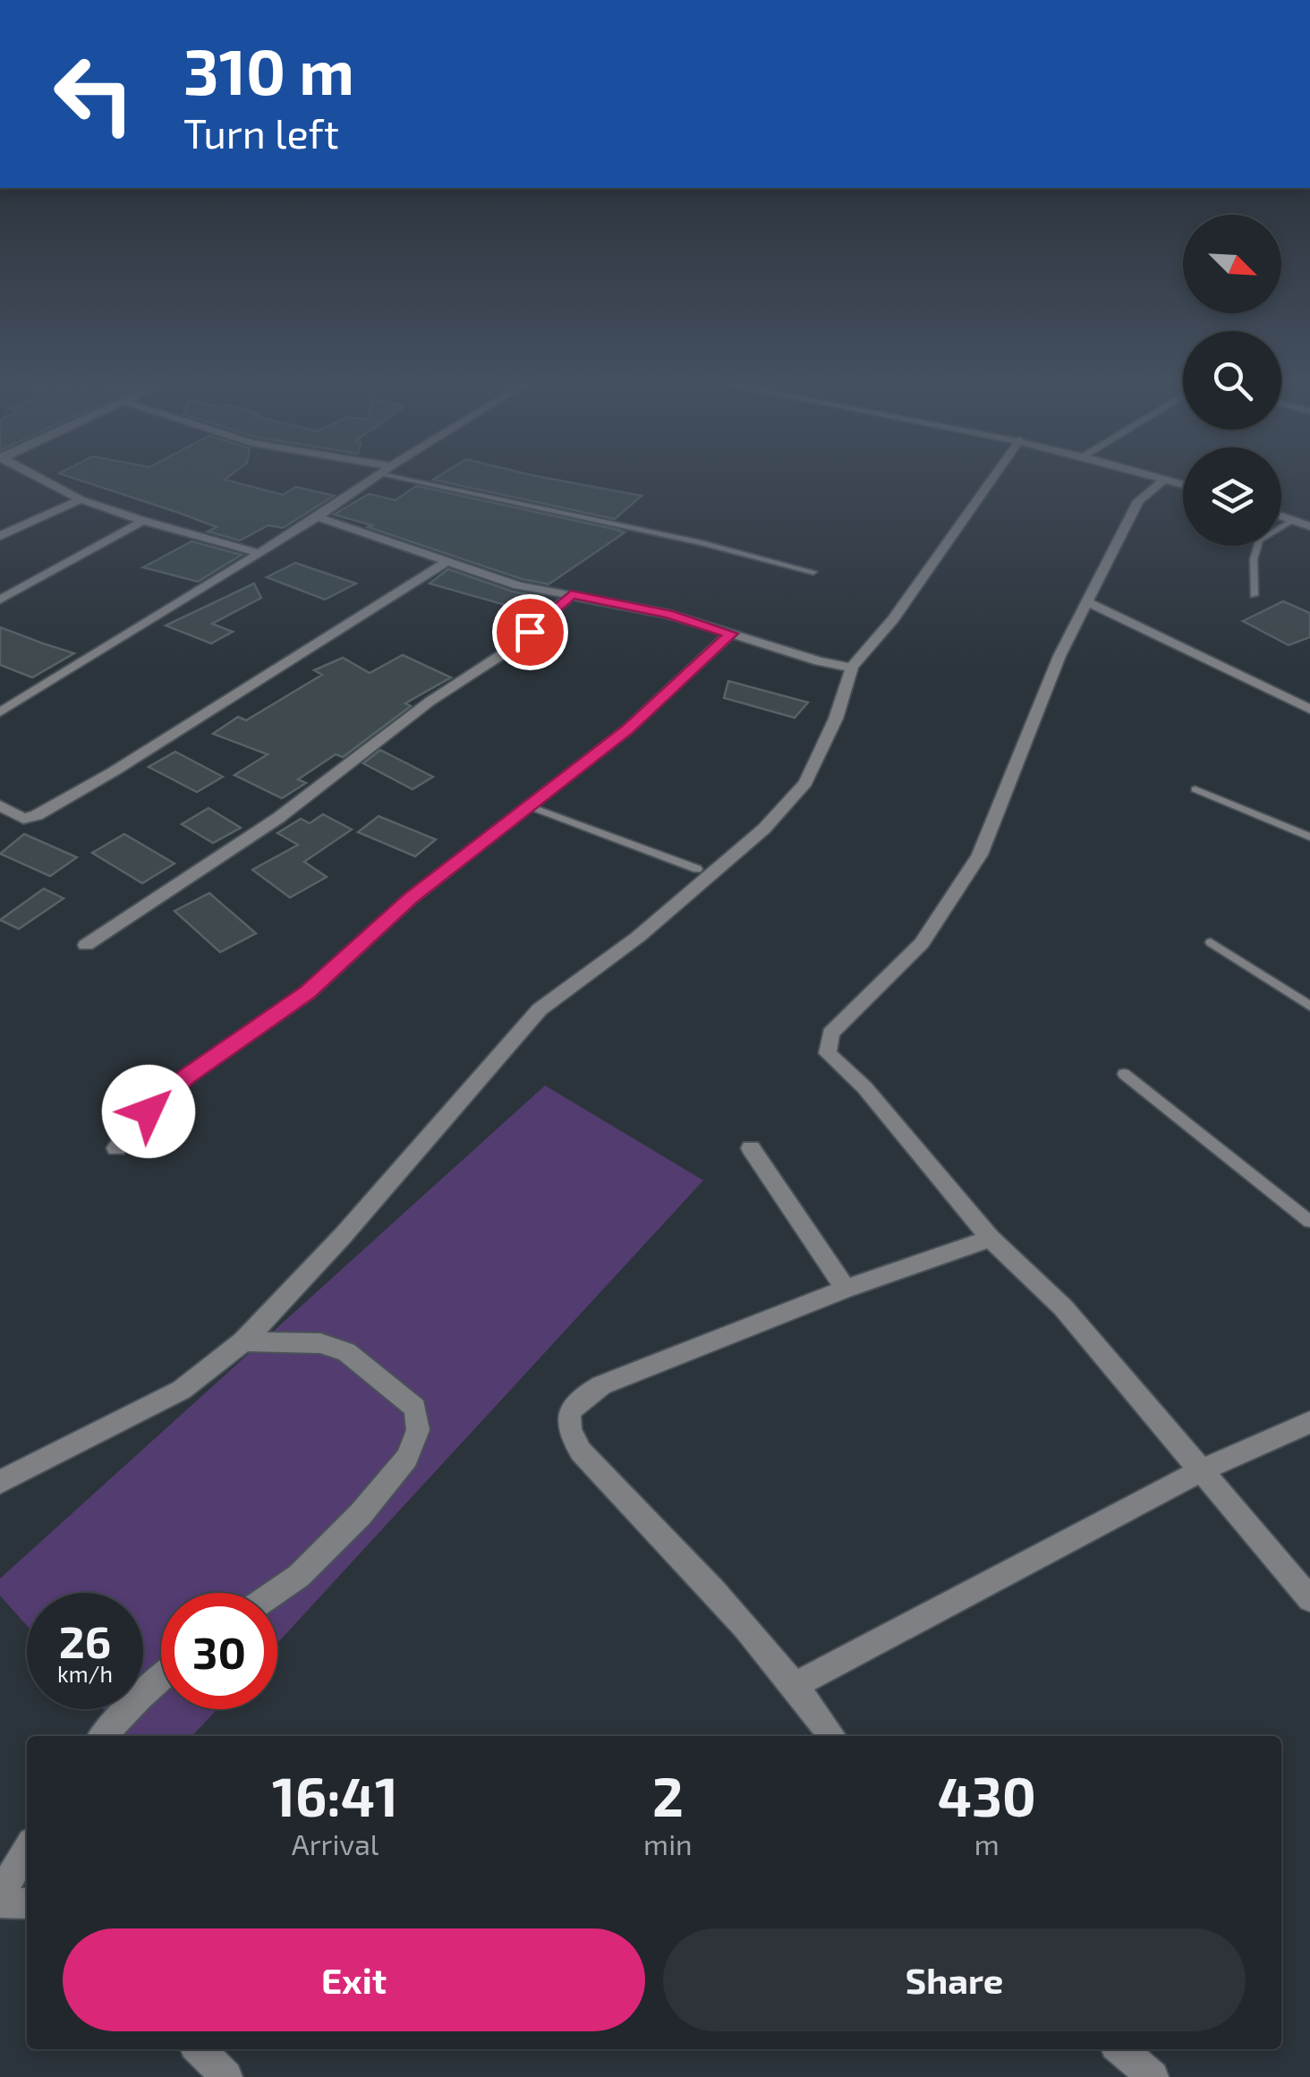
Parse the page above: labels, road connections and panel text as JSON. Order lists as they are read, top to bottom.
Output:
{
  "north": "bottom right",
  "page": {
    "turn": ["310 m", "Turn left"],
    "speed": "26 km/h",
    "limit": "30",
    "eta": [
      "16:41",
      "Arrival",
      "2",
      "min",
      "430",
      "m"
    ],
    "buttons": ["Exit", "Share"]
  }
}
